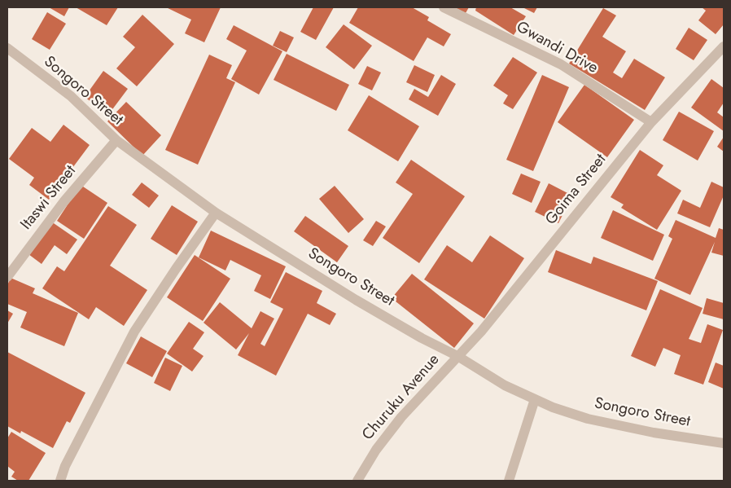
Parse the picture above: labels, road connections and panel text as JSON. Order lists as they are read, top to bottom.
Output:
{
  "streets": {
    "street": [
      "Gwandi Drive",
      "Songoro Street",
      "Goima Street",
      "Itaswi Street",
      "Churuku Avenue"
    ]
  },
  "crossings": [
    ["Gwandi Drive", "Goima Street"],
    ["Songoro Street", "Goima Street"],
    ["Songoro Street", "Itaswi Street"],
    ["Songoro Street", "Churuku Avenue"],
    ["Goima Street", "Churuku Avenue"]
  ]
}
